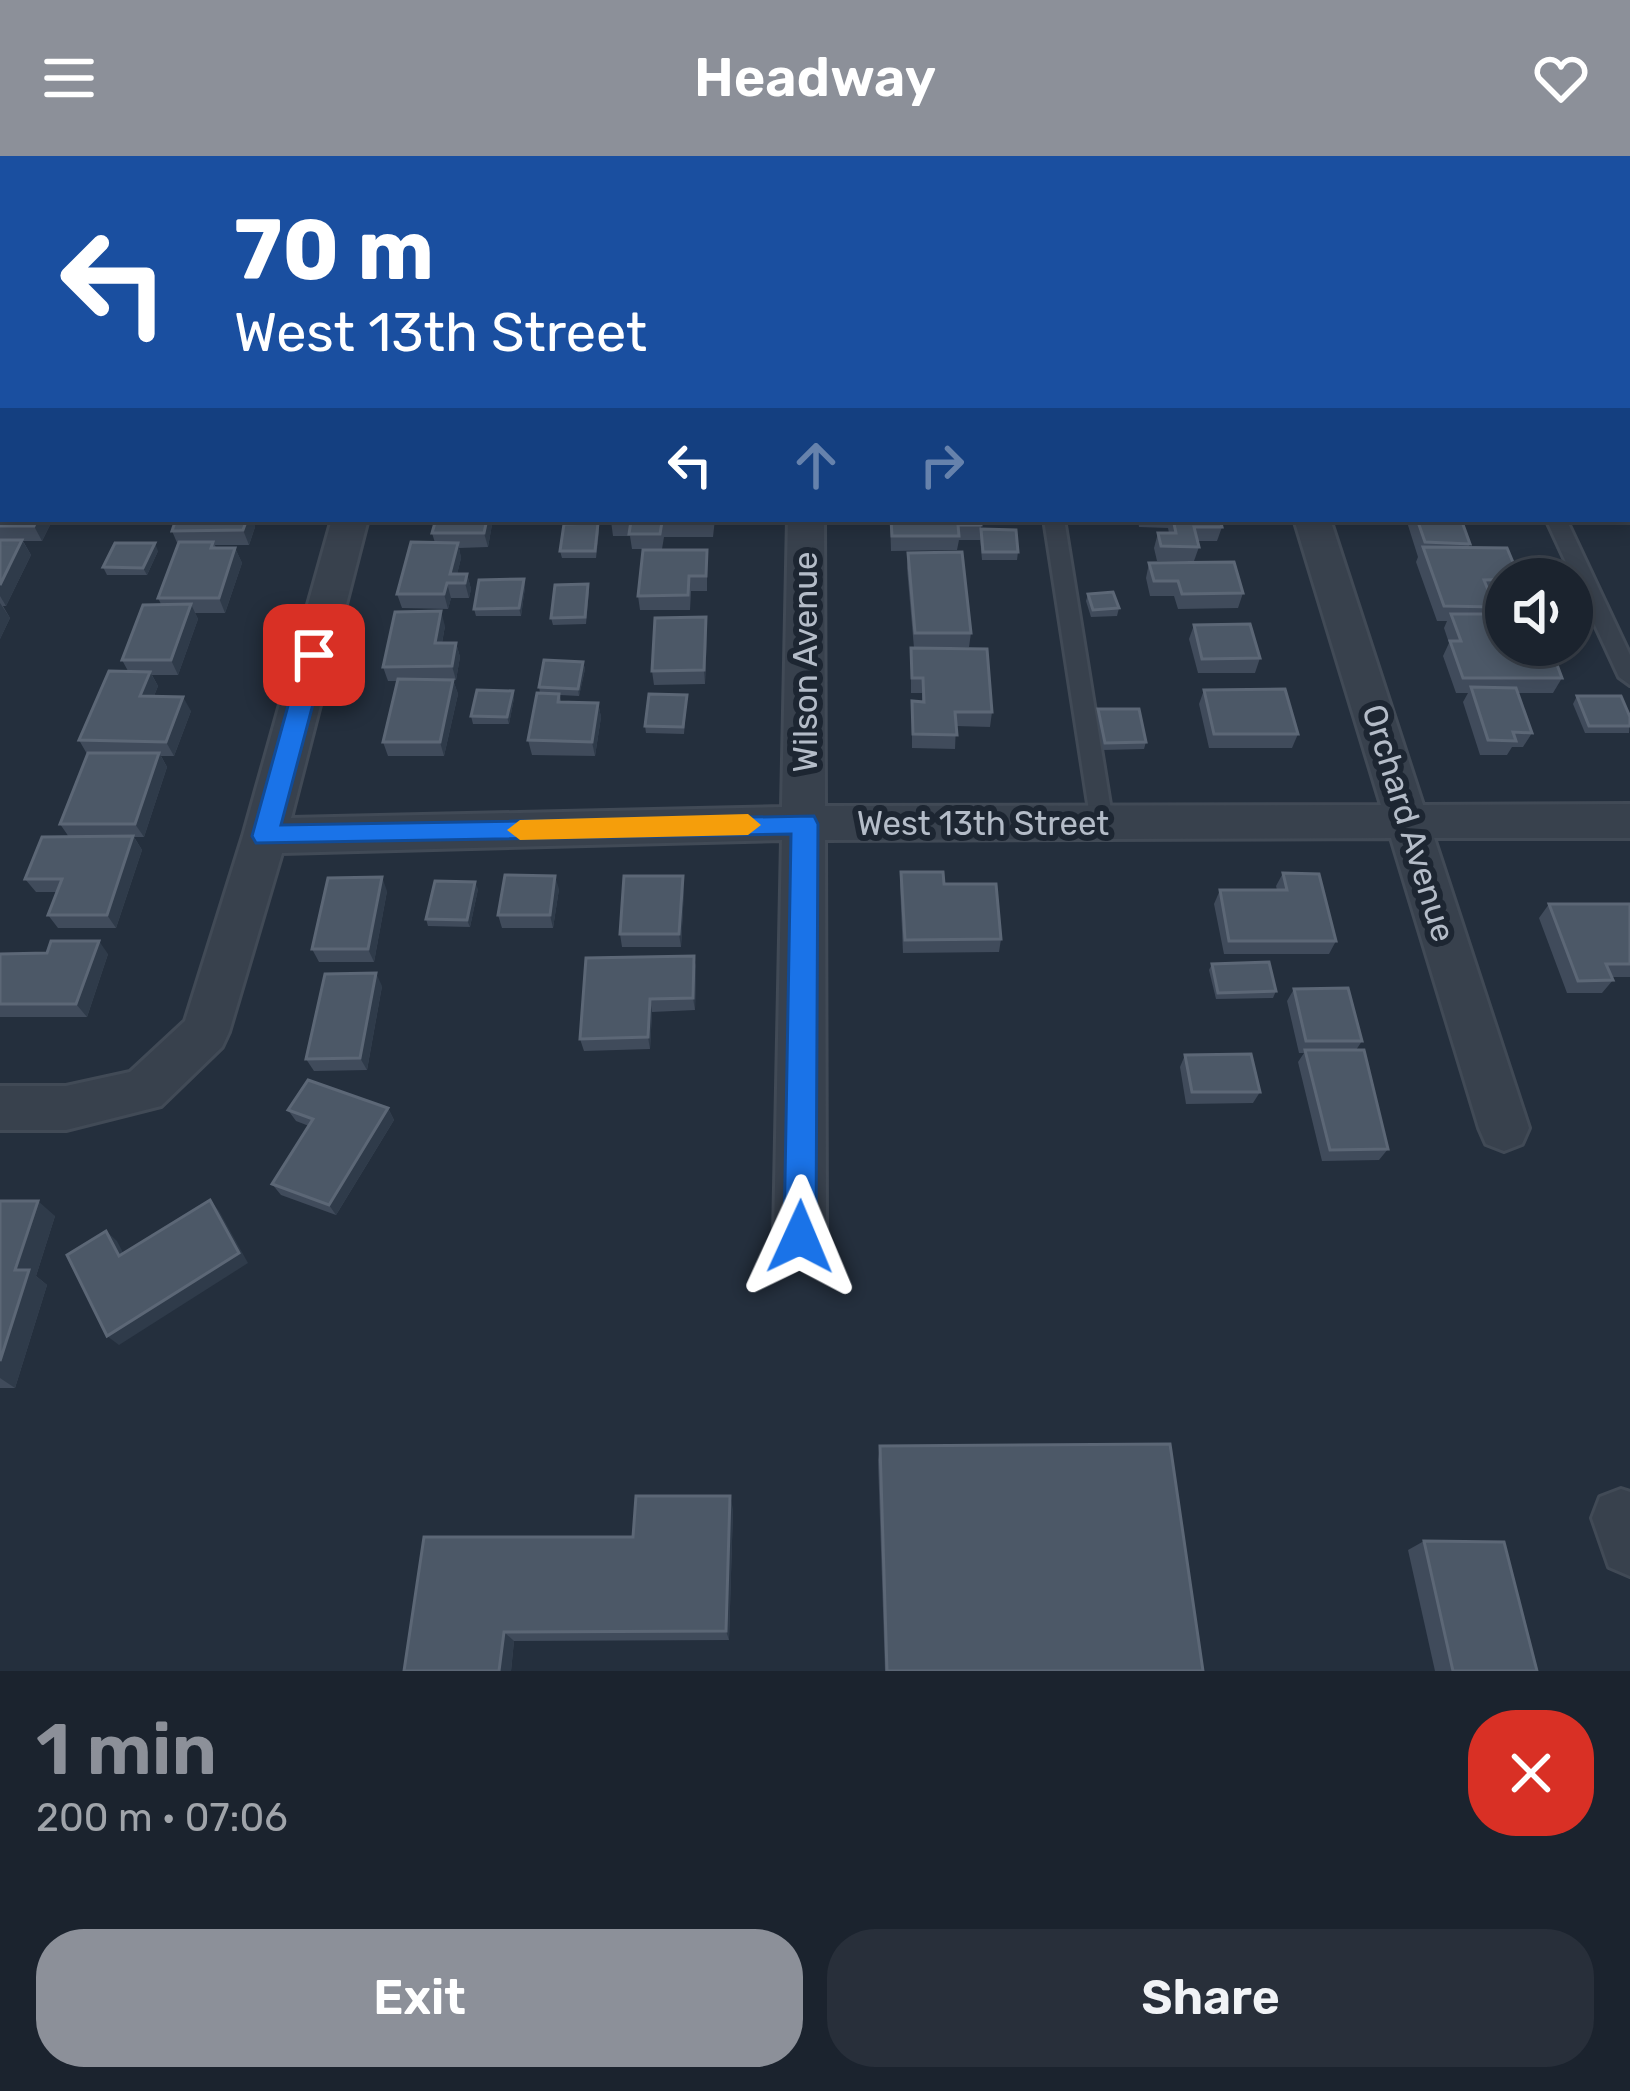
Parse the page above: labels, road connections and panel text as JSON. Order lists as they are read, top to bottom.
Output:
{
  "streets": {
    "street": ["Wilson Avenue", "West 13th Street", "Orchard Avenue"]
  },
  "crossings": [
    ["Wilson Avenue", "West 13th Street"],
    ["West 13th Street", "Orchard Avenue"]
  ],
  "page": {
    "header": "Headway",
    "turn": ["70 m", "West 13th Street"],
    "heading": ["1 min", "200 m · 07:06"],
    "buttons": ["Exit", "Share"]
  }
}
